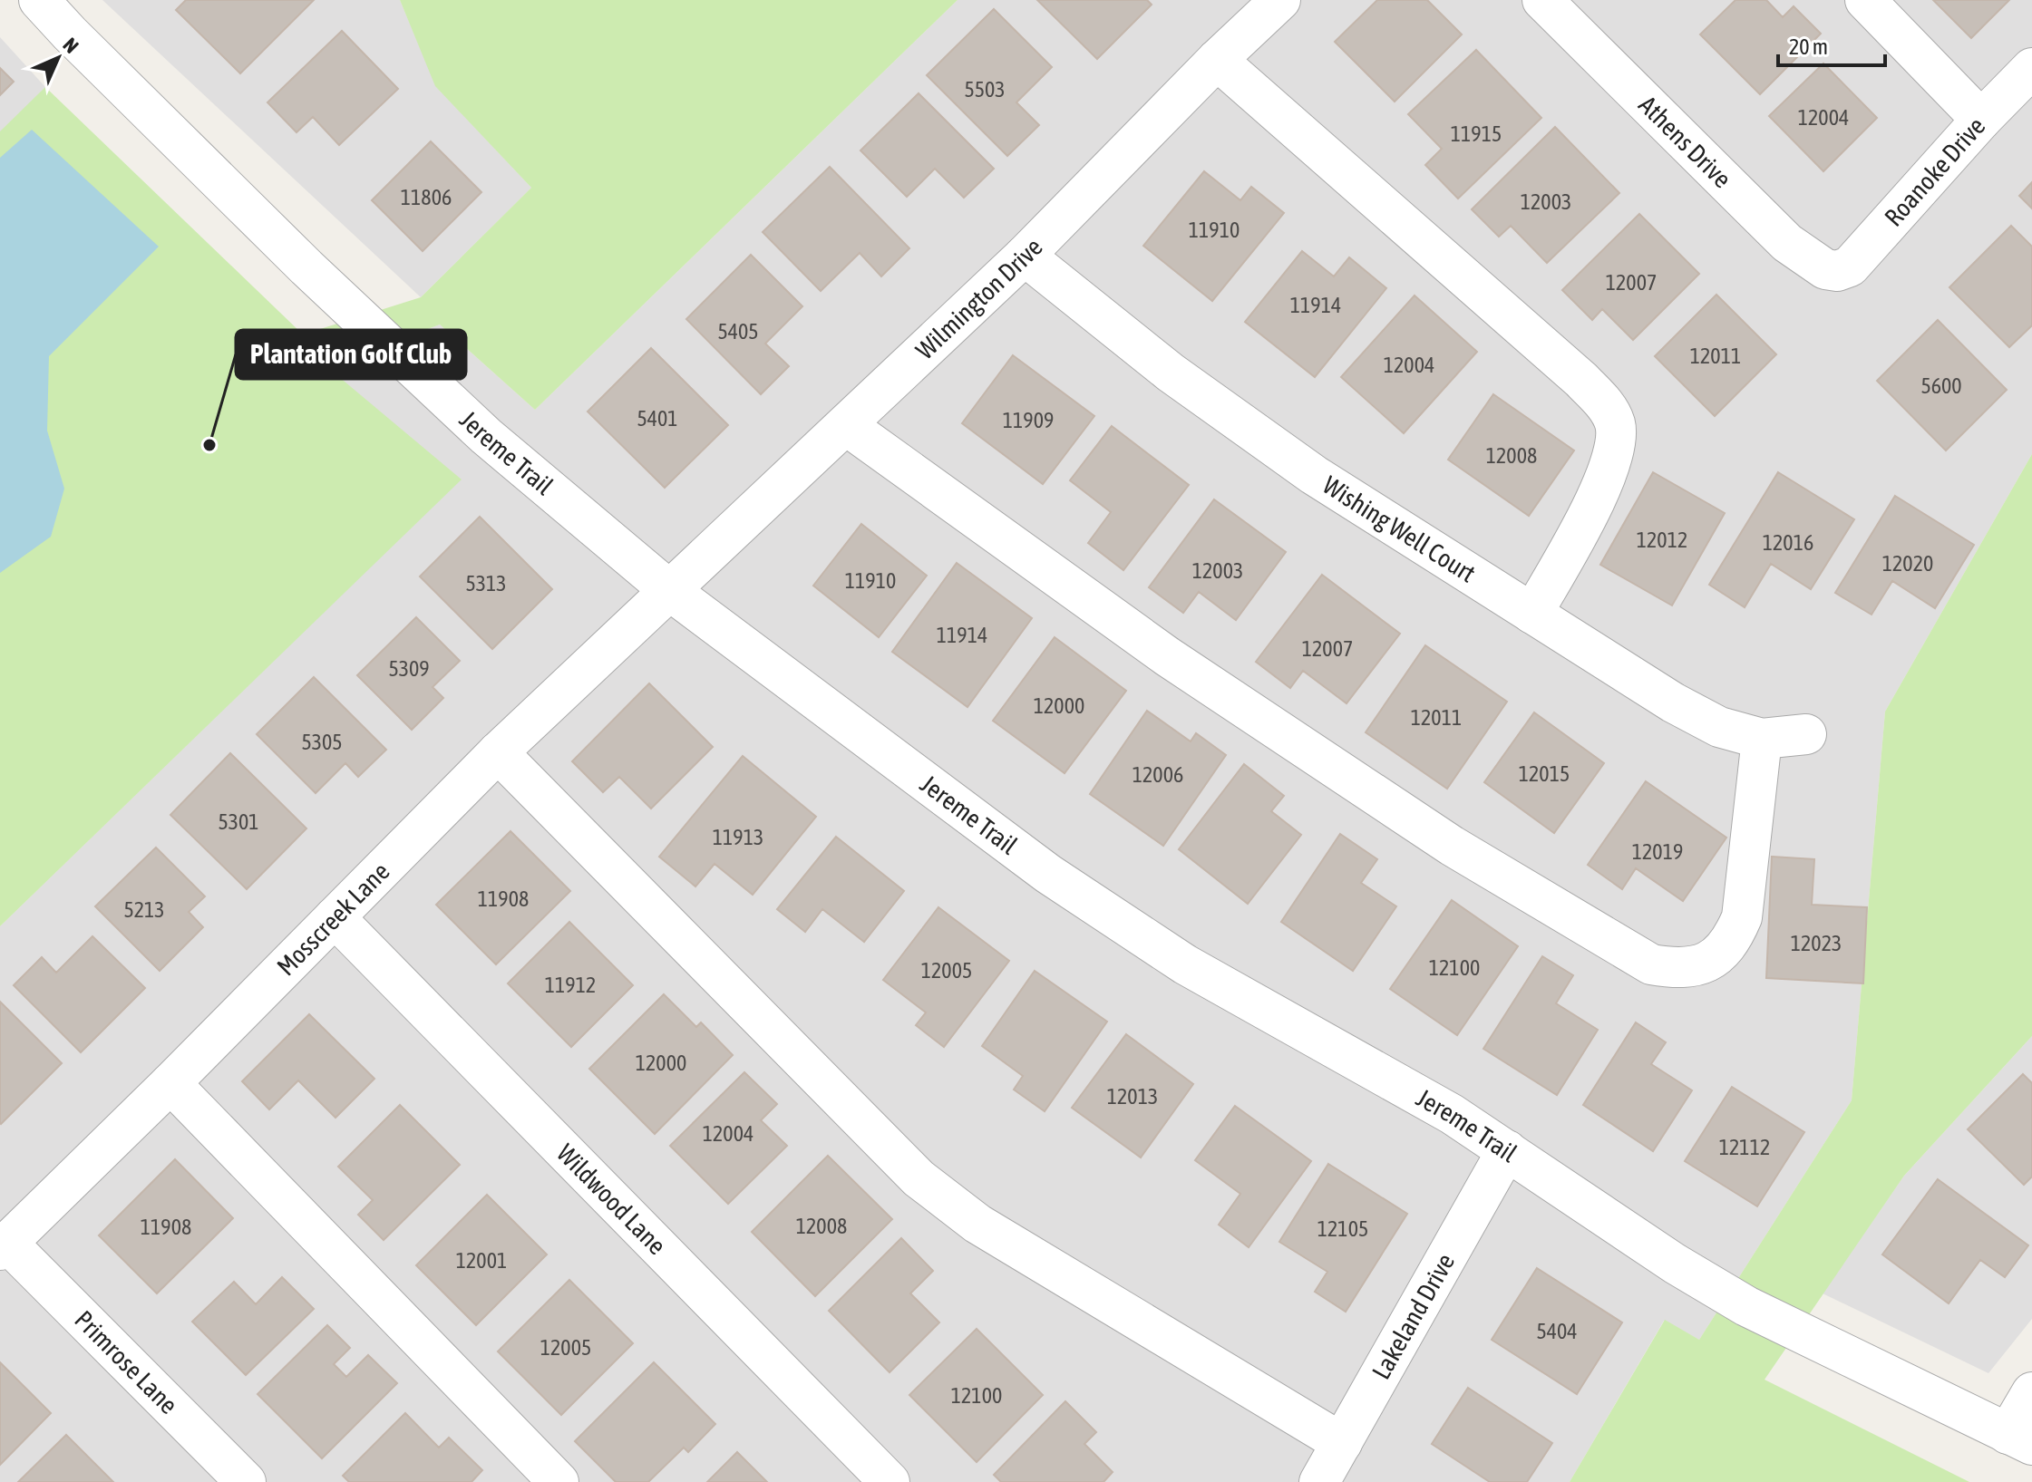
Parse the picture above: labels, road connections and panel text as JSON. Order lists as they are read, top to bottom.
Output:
{
  "streets": {
    "street": [
      "Athens Drive",
      "Roanoke Drive",
      "Wilmington Drive",
      "Jereme Trail",
      "Wishing Well Court",
      "Mosscreek Lane",
      "Wildwood Lane",
      "Lakeland Drive",
      "Primrose Lane"
    ]
  },
  "crossings": [
    ["Athens Drive", "Roanoke Drive"],
    ["Wilmington Drive", "Jereme Trail"],
    ["Wilmington Drive", "Wishing Well Court"],
    ["Wilmington Drive", "Mosscreek Lane"],
    ["Jereme Trail", "Mosscreek Lane"],
    ["Jereme Trail", "Lakeland Drive"],
    ["Mosscreek Lane", "Wildwood Lane"],
    ["Mosscreek Lane", "Primrose Lane"]
  ],
  "places": ["Plantation Golf Club"],
  "house_numbers": [
    "5503",
    "12004",
    "11915",
    "11806",
    "12003",
    "11910",
    "12007",
    "11914",
    "5405",
    "12011",
    "12004",
    "5600",
    "5401",
    "11909",
    "12008",
    "12012",
    "12016",
    "12020",
    "12003",
    "11910",
    "5313",
    "11914",
    "12007",
    "5309",
    "12000",
    "12011",
    "5305",
    "12015",
    "12006",
    "5301",
    "11913",
    "12019",
    "11908",
    "5213",
    "12023",
    "12100",
    "12005",
    "11912",
    "12000",
    "12013",
    "12004",
    "12112",
    "12008",
    "11908",
    "12105",
    "12001",
    "5404",
    "12005",
    "12100"
  ],
  "scale_bar": "20 m",
  "north": "top right"
}
